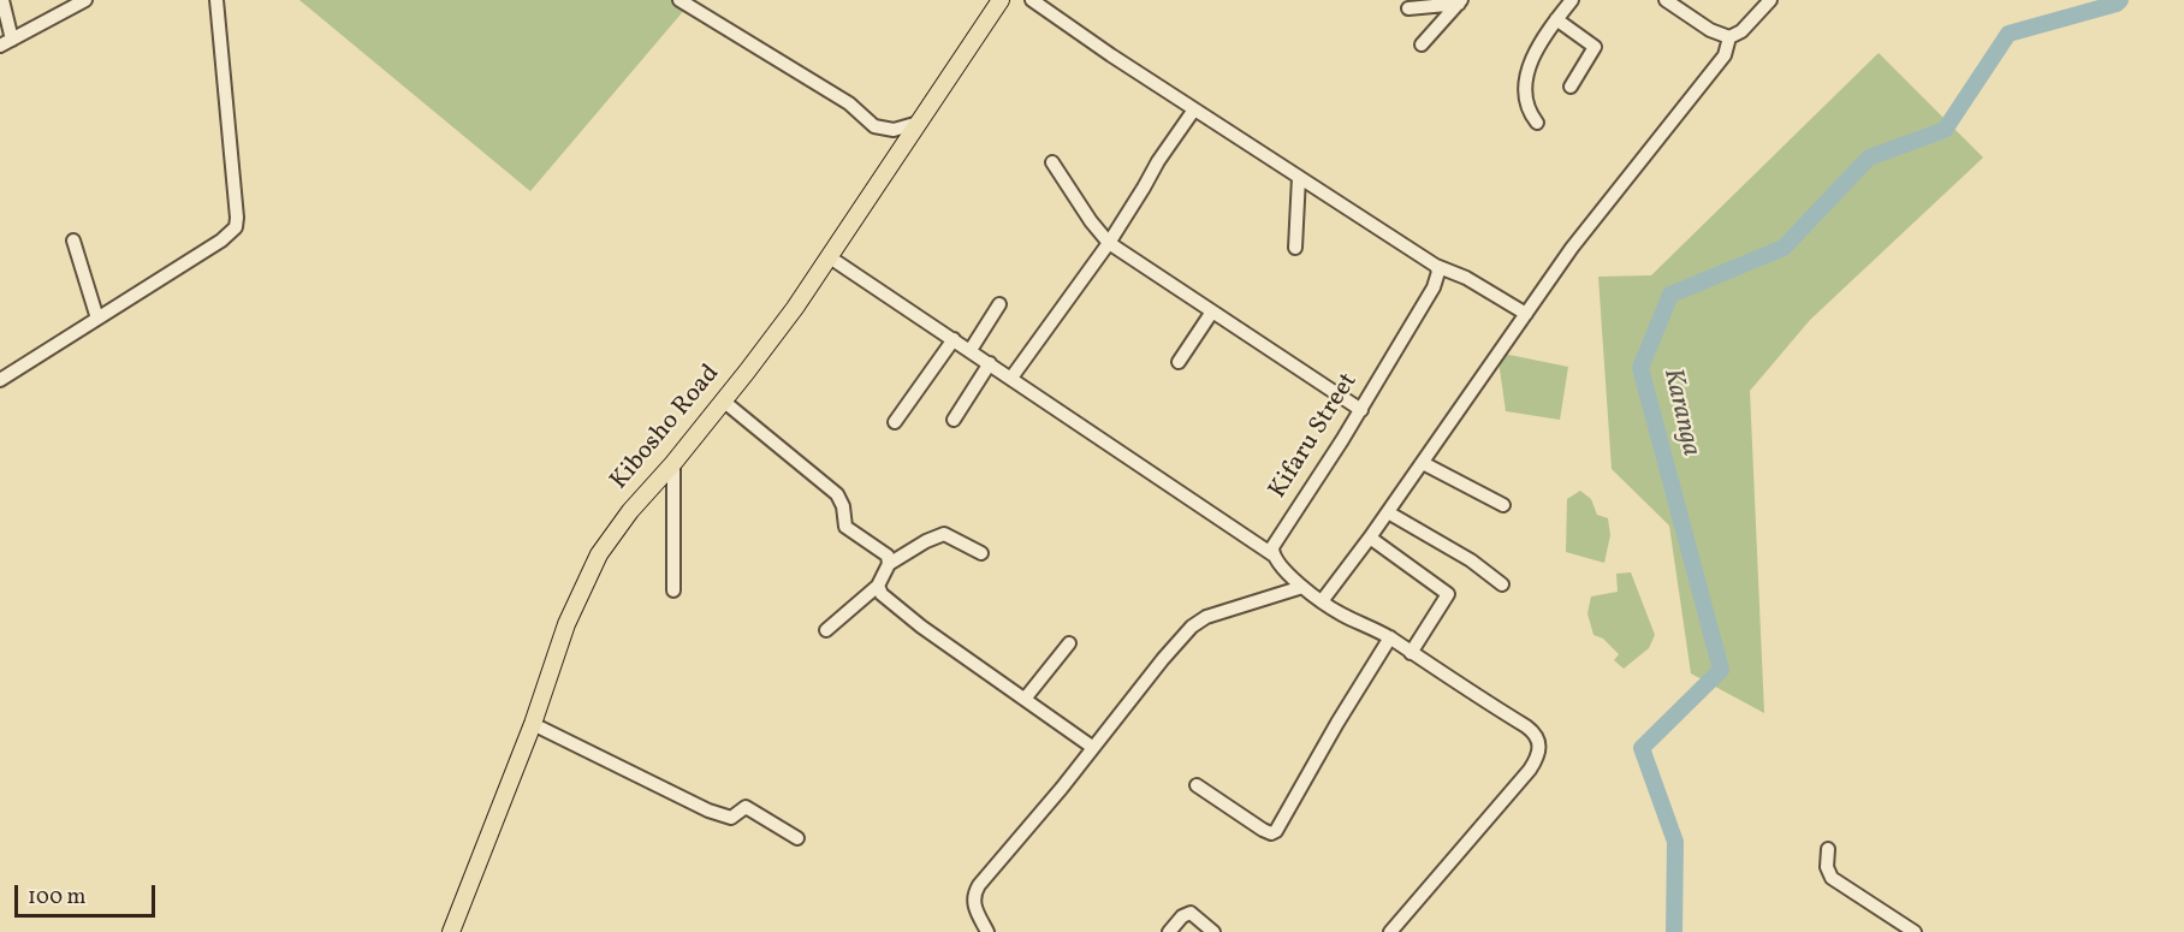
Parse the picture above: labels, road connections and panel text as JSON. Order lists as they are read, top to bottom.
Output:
{
  "streets": {
    "main road": ["Kibosho Road"],
    "street": ["Kifaru Street"]
  },
  "water": ["Karanga"],
  "scale_bar": "100 m"
}
